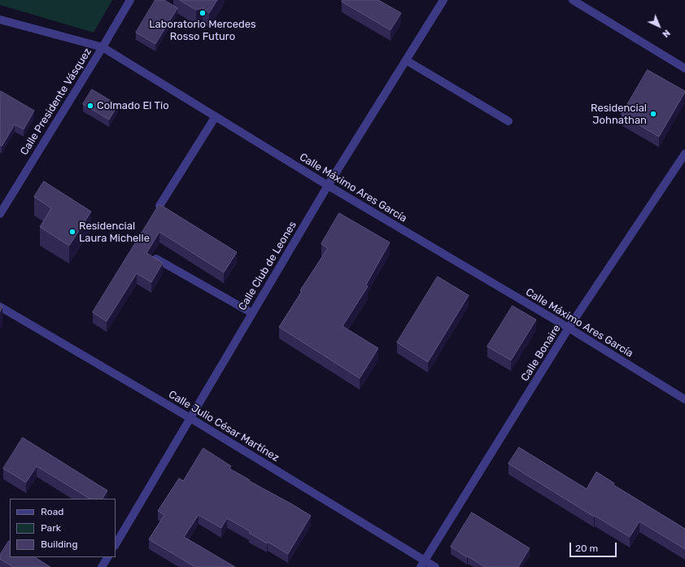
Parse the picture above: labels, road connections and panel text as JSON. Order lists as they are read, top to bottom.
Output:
{
  "streets": {
    "street": [
      "Calle Presidente Vásquez",
      "Calle Máximo Ares García",
      "Calle Club de Leones",
      "Calle Bonaire",
      "Calle Julio César Martínez"
    ]
  },
  "crossings": [
    ["Calle Presidente Vásquez", "Calle Máximo Ares García"],
    ["Calle Máximo Ares García", "Calle Club de Leones"],
    ["Calle Máximo Ares García", "Calle Bonaire"],
    ["Calle Club de Leones", "Calle Julio César Martínez"],
    ["Calle Bonaire", "Calle Julio César Martínez"]
  ],
  "places": [
    "Laboratorio Mercedes Rosso Futuro",
    "Colmado El Tio",
    "Residencial Johnathan",
    "Residencial Laura Michelle"
  ],
  "legend": ["Road", "Park", "Building"],
  "scale_bar": "20 m",
  "north": "bottom right"
}
